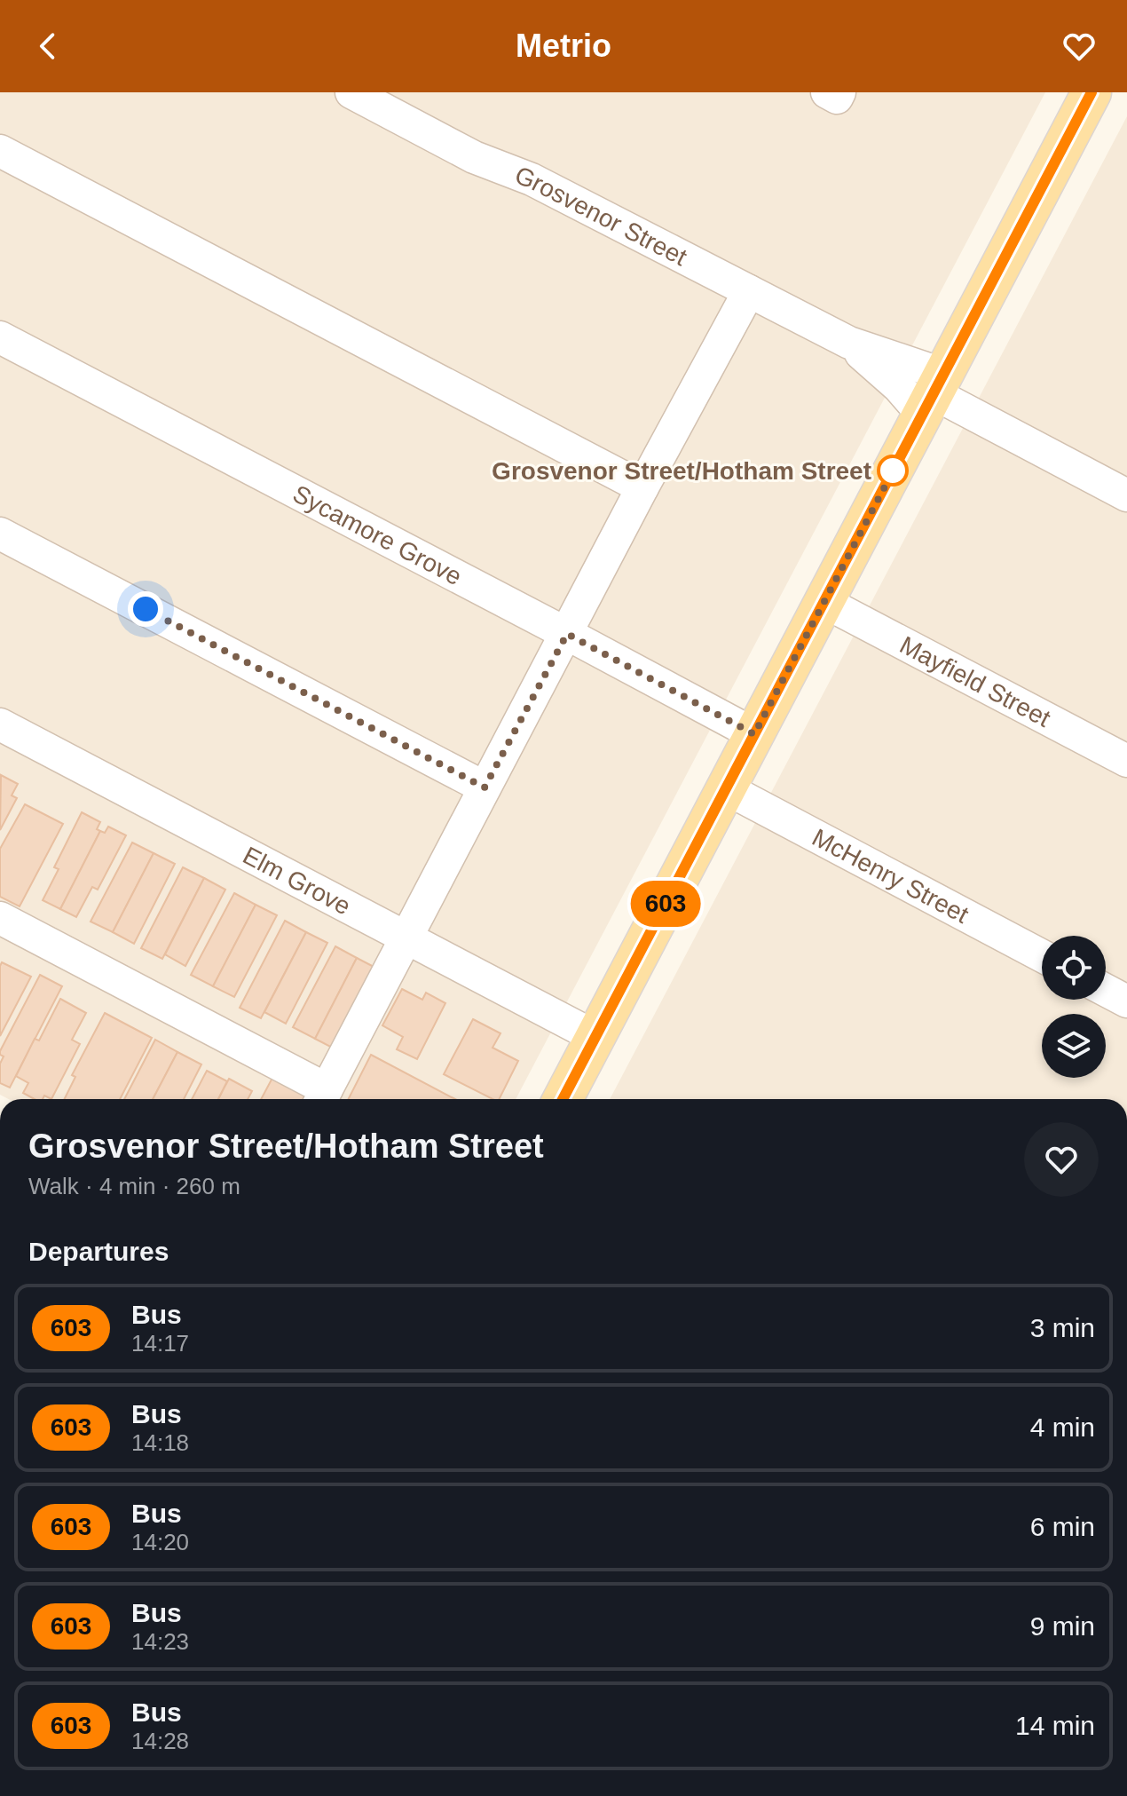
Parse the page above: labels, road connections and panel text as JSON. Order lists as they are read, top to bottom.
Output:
{
  "streets": {
    "street": [
      "Grosvenor Street",
      "Sycamore Grove",
      "Mayfield Street",
      "McHenry Street",
      "Elm Grove"
    ]
  },
  "places": ["Grosvenor Street/Hotham Street"],
  "lines": ["bus line 603"],
  "page": {
    "header": "Metrio",
    "on_map": "603",
    "heading": [
      ["Grosvenor Street/Hotham Street", "Walk · 4 min · 260 m"],
      "Departures"
    ],
    "list": [
      {
        "mark": "603",
        "name": "Bus",
        "note": "14:17",
        "value": "3 min"
      },
      {
        "mark": "603",
        "name": "Bus",
        "note": "14:18",
        "value": "4 min"
      },
      {
        "mark": "603",
        "name": "Bus",
        "note": "14:20",
        "value": "6 min"
      },
      {
        "mark": "603",
        "name": "Bus",
        "note": "14:23",
        "value": "9 min"
      },
      {
        "mark": "603",
        "name": "Bus",
        "note": "14:28",
        "value": "14 min"
      }
    ]
  }
}
